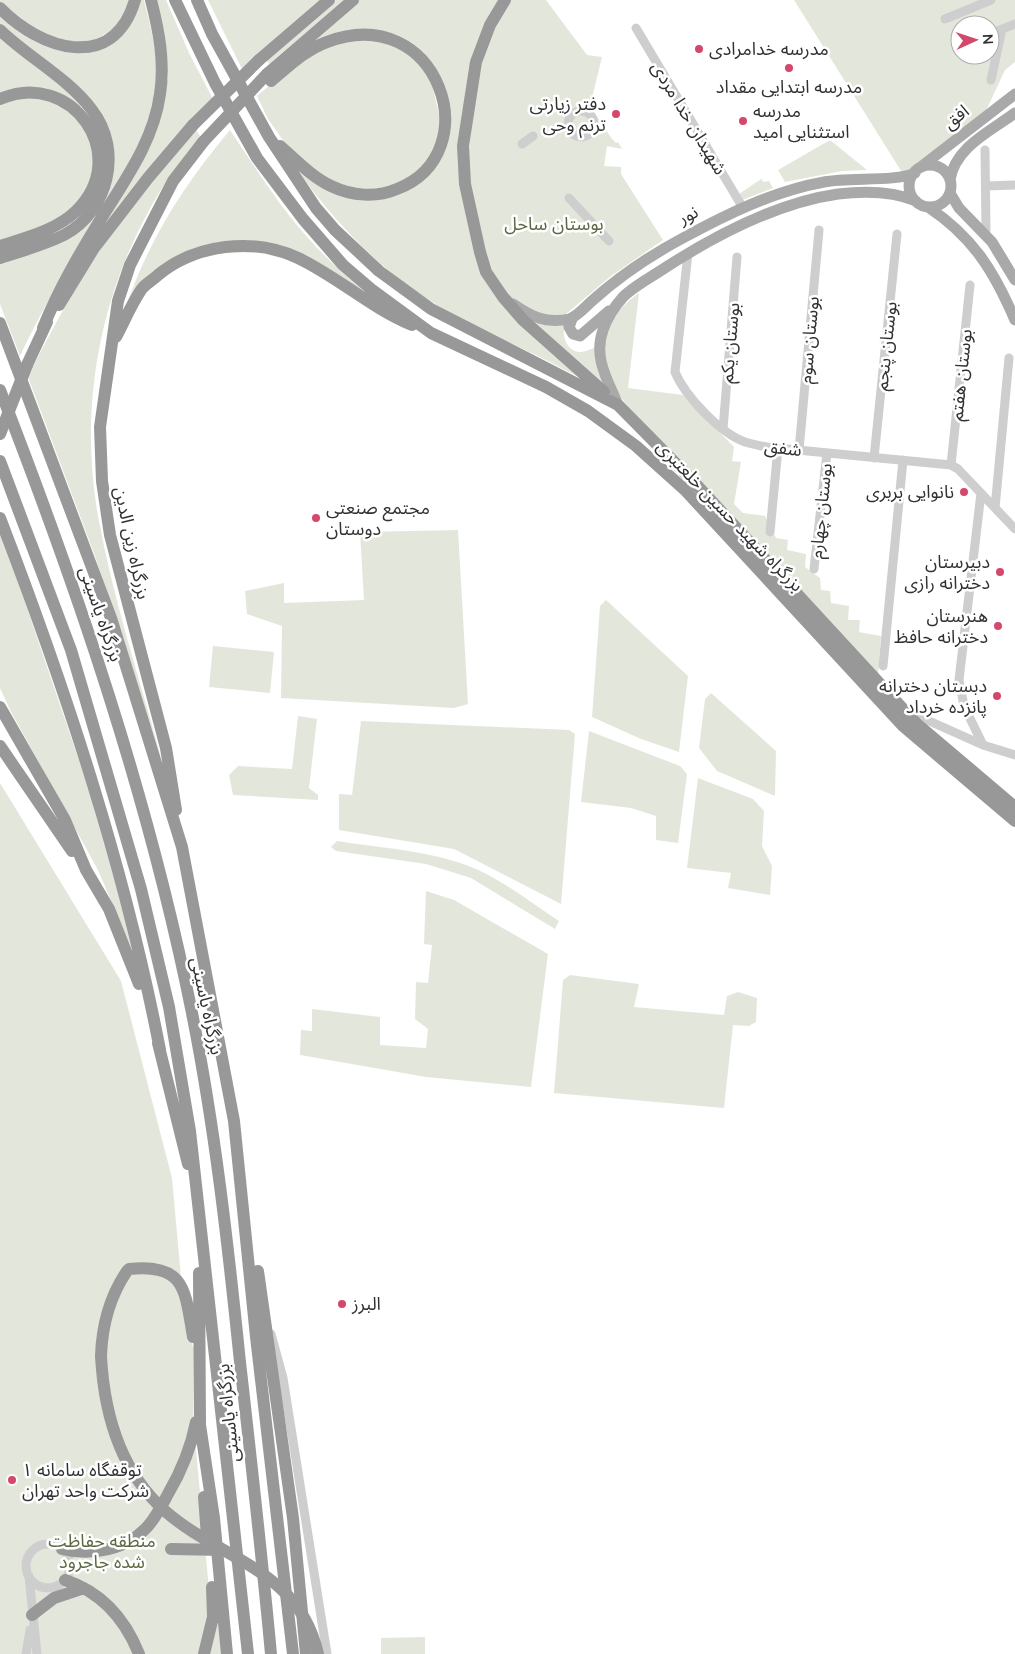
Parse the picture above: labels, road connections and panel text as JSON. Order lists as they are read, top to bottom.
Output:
{
  "streets": {
    "highway": ["بزرگراه شهید حسین خلعتبری", "بزرگراه زین الدین", "بزرگراه یاسینی"],
    "main road": ["افق", "نور"],
    "street": [
      "شهیدان خدا مردی",
      "بوستان سوم",
      "بوستان یکم",
      "بوستان پنجم",
      "بوستان هفتم",
      "شفق",
      "بوستان چهارم"
    ]
  },
  "crossings": [
    ["افق", "نور"],
    ["شهیدان خدا مردی", "نور"],
    ["نور", "شفق"],
    ["نور", "بزرگراه شهید حسین خلعتبری"],
    ["بوستان سوم", "شفق"],
    ["بوستان یکم", "شفق"],
    ["بوستان پنجم", "شفق"],
    ["بوستان هفتم", "شفق"],
    ["شفق", "بوستان چهارم"]
  ],
  "parks": ["بوستان ساحل", "منطقه حفاظت شده جاجرود"],
  "places": [
    "مدرسه خدامرادی",
    "مدرسه ابتدایی مقداد",
    "دفتر زیارتی ترنم وحی",
    "مدرسه استثنایی امید",
    "نانوایی بربری",
    "مجتمع صنعتی دوستان",
    "دبیرستان دخترانه رازی",
    "هنرستان دخترانه حافظ",
    "دبستان دخترانه پانزده خرداد",
    "البرز",
    "توقفگاه سامانه ۱ شرکت واحد تهران"
  ],
  "north": "right"
}
